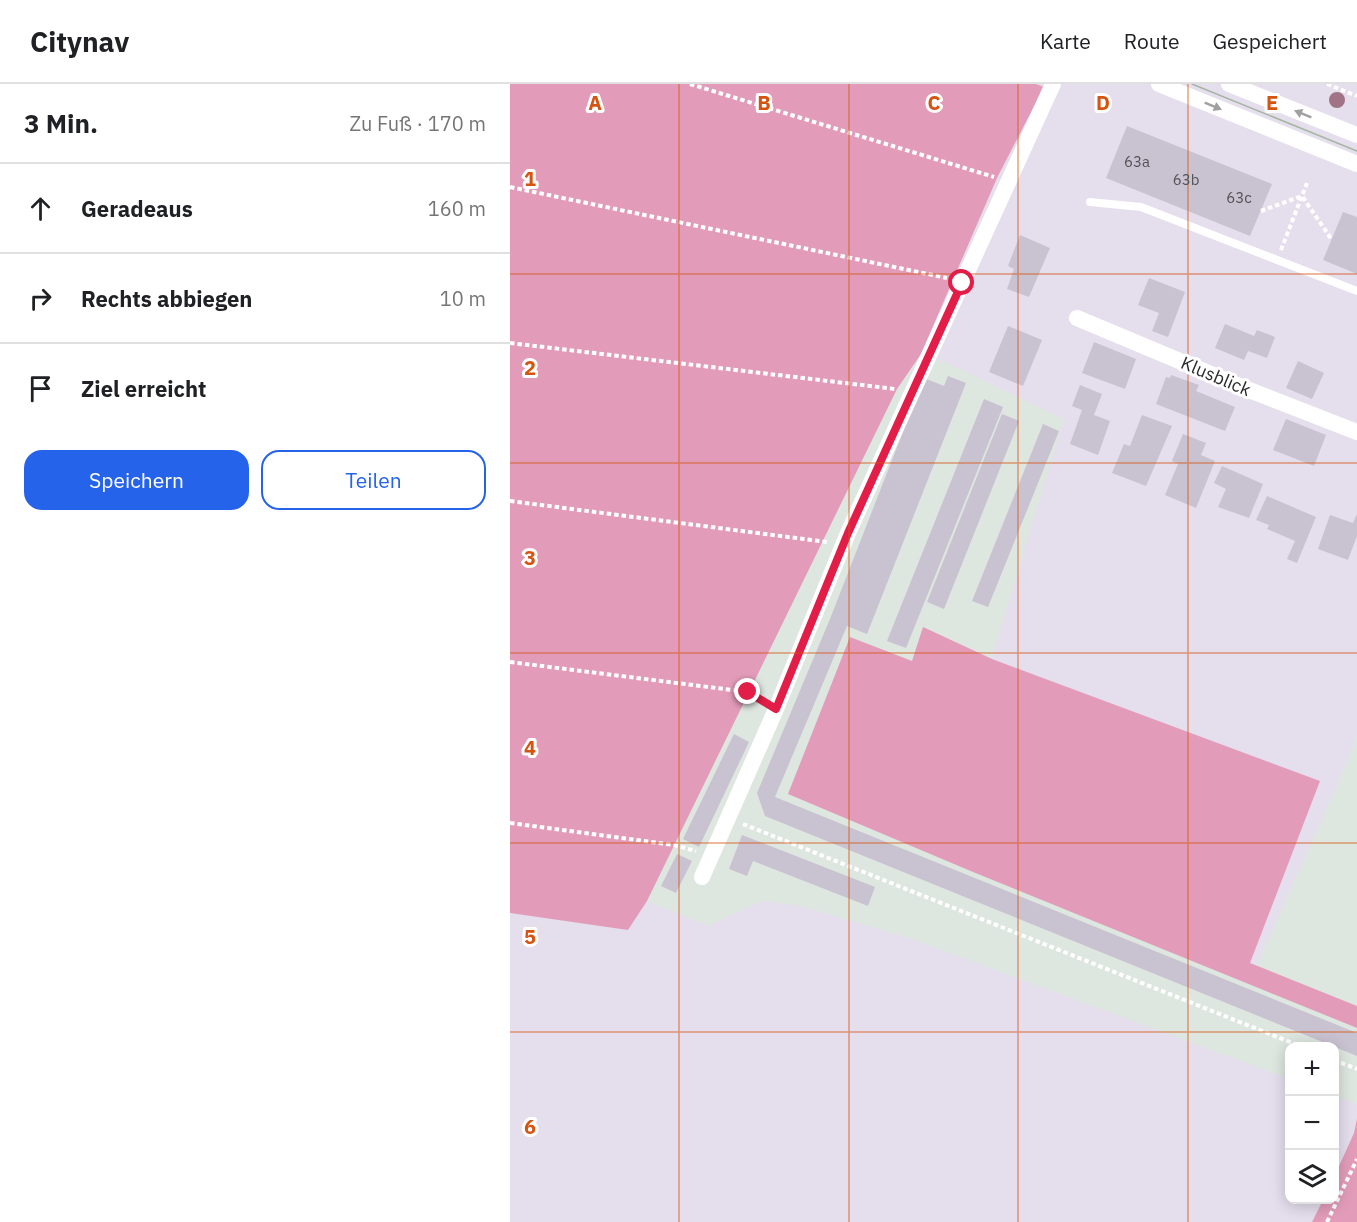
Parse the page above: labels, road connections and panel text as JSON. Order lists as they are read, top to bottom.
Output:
{
  "streets": {
    "street": ["Klusblick"]
  },
  "house_numbers": ["63a", "63b", "63c"],
  "page": {
    "header": "Citynav",
    "nav": ["Karte", "Route", "Gespeichert"],
    "heading": ["3 Min.", "Zu Fuß · 170 m"],
    "list": [
      ["Geradeaus", "160 m"],
      ["Rechts abbiegen", "10 m"],
      "Ziel erreicht"
    ],
    "buttons": ["Speichern", "Teilen"],
    "map_buttons": ["+", "−"]
  },
  "grid": {
    "columns": [
      "A",
      "B",
      "C",
      "D",
      "E"
    ],
    "rows": [
      "1",
      "2",
      "3",
      "4",
      "5",
      "6"
    ]
  }
}
